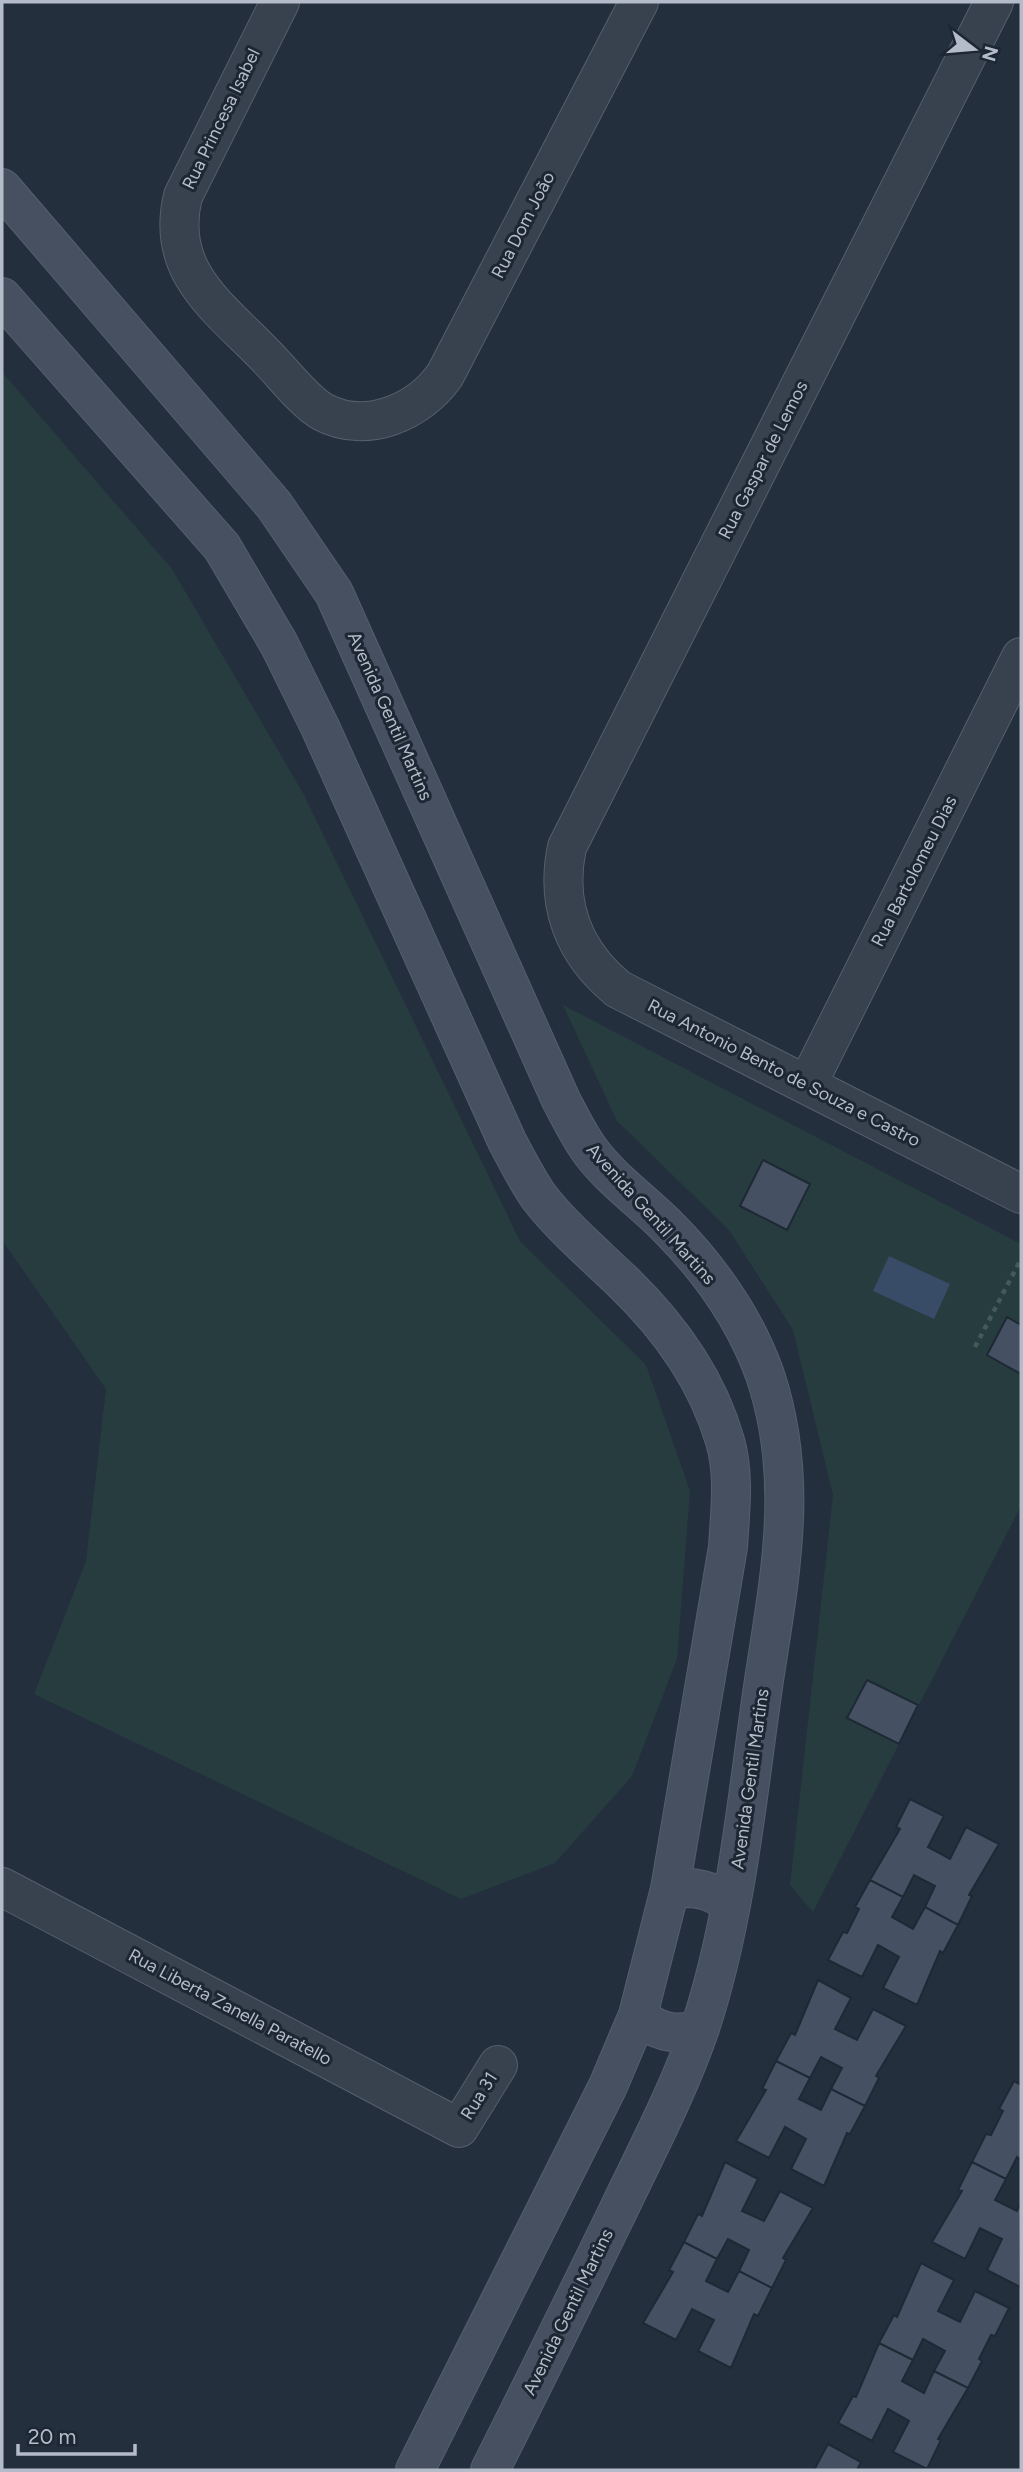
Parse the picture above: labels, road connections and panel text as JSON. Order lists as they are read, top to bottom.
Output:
{
  "streets": {
    "main road": ["Avenida Gentil Martins"],
    "street": [
      "Rua Princesa Isabel",
      "Rua Dom João",
      "Rua Gaspar de Lemos",
      "Rua Bartolomeu Dias",
      "Rua Antonio Bento de Souza e Castro",
      "Rua Liberta Zanella Paratello",
      "Rua 31"
    ]
  },
  "crossings": [
    ["Rua Princesa Isabel", "Rua Dom João"],
    ["Rua Gaspar de Lemos", "Rua Antonio Bento de Souza e Castro"],
    ["Rua Bartolomeu Dias", "Rua Antonio Bento de Souza e Castro"],
    ["Rua Liberta Zanella Paratello", "Rua 31"]
  ],
  "scale_bar": "20 m",
  "north": "right"
}
